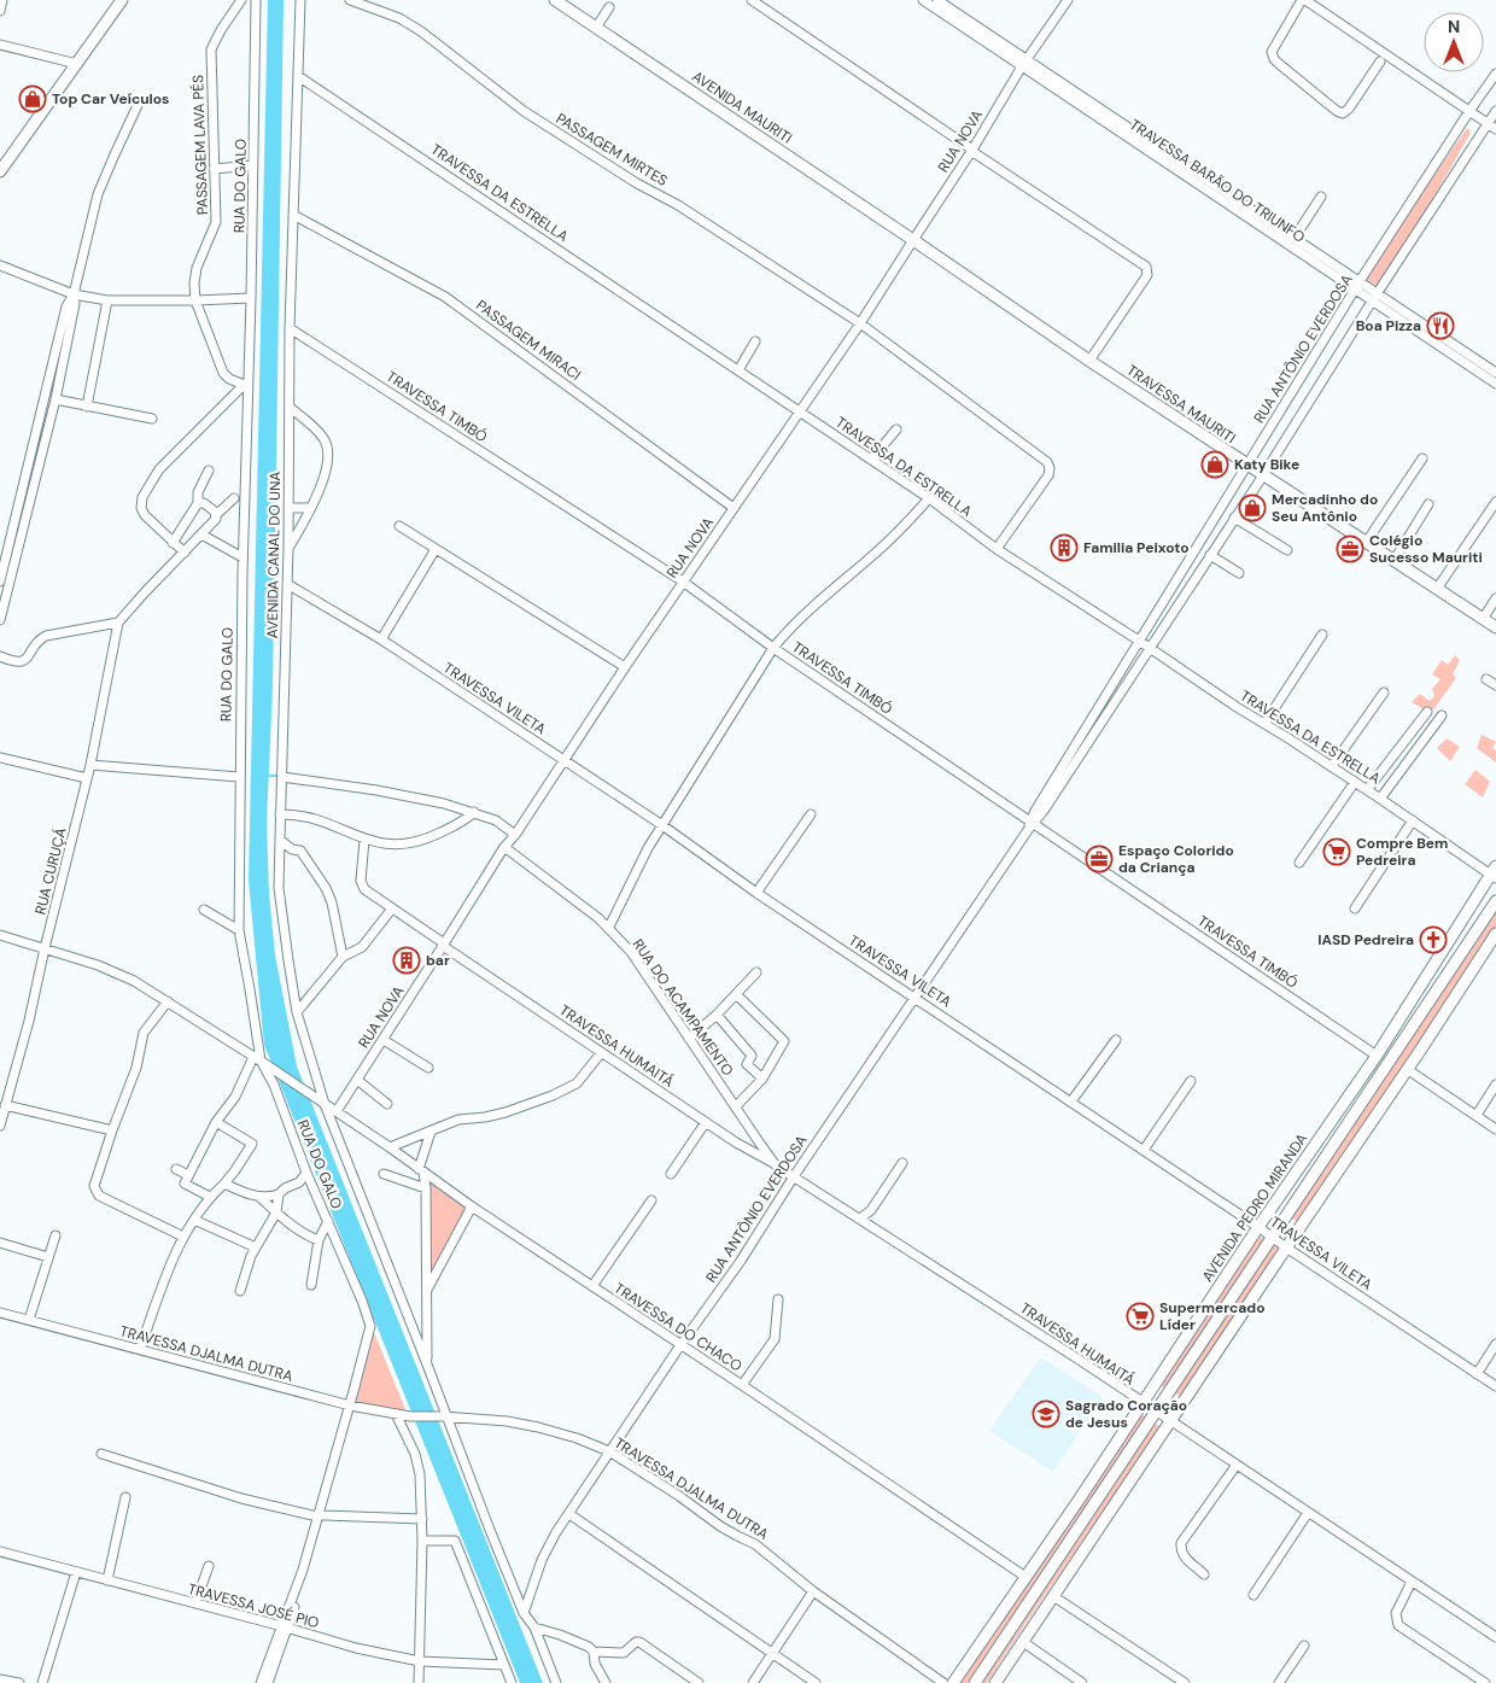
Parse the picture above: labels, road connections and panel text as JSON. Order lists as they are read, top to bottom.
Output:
{
  "streets": {
    "main road": ["AVENIDA MAURITI", "TRAVESSA MAURITI", "AVENIDA PEDRO MIRANDA"],
    "street": [
      "RUA NOVA",
      "PASSAGEM LAVA PÉS",
      "PASSAGEM MIRTES",
      "TRAVESSA BARÃO DO TRIUNFO",
      "RUA DO GALO",
      "TRAVESSA DA ESTRELLA",
      "PASSAGEM MIRACI",
      "RUA ANTÔNIO EVERDOSA",
      "TRAVESSA TIMBÓ",
      "AVENIDA CANAL DO UNA",
      "TRAVESSA VILETA",
      "RUA CURUÇÁ",
      "RUA DO ACAMPAMENTO",
      "TRAVESSA HUMAITÁ",
      "TRAVESSA DO CHACO",
      "TRAVESSA DJALMA DUTRA",
      "TRAVESSA JOSÉ PIO"
    ]
  },
  "crossings": [
    ["AVENIDA MAURITI", "RUA NOVA"],
    ["AVENIDA MAURITI", "TRAVESSA MAURITI"],
    ["RUA NOVA", "PASSAGEM MIRTES"],
    ["RUA NOVA", "TRAVESSA BARÃO DO TRIUNFO"],
    ["RUA NOVA", "TRAVESSA DA ESTRELLA"],
    ["RUA NOVA", "PASSAGEM MIRACI"],
    ["RUA NOVA", "TRAVESSA MAURITI"],
    ["RUA NOVA", "TRAVESSA TIMBÓ"],
    ["RUA NOVA", "TRAVESSA VILETA"],
    ["RUA NOVA", "RUA DO ACAMPAMENTO"],
    ["RUA NOVA", "TRAVESSA HUMAITÁ"],
    ["RUA NOVA", "TRAVESSA DO CHACO"],
    ["PASSAGEM LAVA PÉS", "RUA DO GALO"],
    ["PASSAGEM MIRTES", "TRAVESSA DA ESTRELLA"],
    ["TRAVESSA BARÃO DO TRIUNFO", "RUA ANTÔNIO EVERDOSA"],
    ["RUA DO GALO", "TRAVESSA DO CHACO"],
    ["RUA DO GALO", "TRAVESSA DJALMA DUTRA"],
    ["TRAVESSA DA ESTRELLA", "RUA ANTÔNIO EVERDOSA"],
    ["TRAVESSA DA ESTRELLA", "AVENIDA CANAL DO UNA"],
    ["TRAVESSA DA ESTRELLA", "AVENIDA PEDRO MIRANDA"],
    ["PASSAGEM MIRACI", "AVENIDA CANAL DO UNA"],
    ["RUA ANTÔNIO EVERDOSA", "TRAVESSA MAURITI"],
    ["RUA ANTÔNIO EVERDOSA", "TRAVESSA TIMBÓ"],
    ["RUA ANTÔNIO EVERDOSA", "TRAVESSA VILETA"],
    ["RUA ANTÔNIO EVERDOSA", "RUA DO ACAMPAMENTO"],
    ["RUA ANTÔNIO EVERDOSA", "TRAVESSA HUMAITÁ"],
    ["RUA ANTÔNIO EVERDOSA", "TRAVESSA DO CHACO"],
    ["RUA ANTÔNIO EVERDOSA", "TRAVESSA DJALMA DUTRA"],
    ["TRAVESSA TIMBÓ", "AVENIDA CANAL DO UNA"],
    ["TRAVESSA TIMBÓ", "AVENIDA PEDRO MIRANDA"],
    ["AVENIDA CANAL DO UNA", "TRAVESSA VILETA"],
    ["AVENIDA CANAL DO UNA", "TRAVESSA DO CHACO"],
    ["TRAVESSA VILETA", "AVENIDA PEDRO MIRANDA"],
    ["RUA CURUÇÁ", "TRAVESSA DO CHACO"],
    ["RUA DO ACAMPAMENTO", "TRAVESSA HUMAITÁ"],
    ["TRAVESSA HUMAITÁ", "AVENIDA PEDRO MIRANDA"],
    ["AVENIDA PEDRO MIRANDA", "TRAVESSA DO CHACO"]
  ],
  "places": {
    "shop": ["Top Car Veículos", "Katy Bike", "Mercadinho do Seu Antônio"],
    "restaurant": ["Boa Pizza"],
    "building": ["Familia Peixoto", "bar"],
    "office": ["Colégio Sucesso Mauriti", "Espaço Colorido da Criança"],
    "supermarket": ["Compre Bem Pedreira", "Supermercado Líder"],
    "church": ["IASD Pedreira"],
    "school or university": ["Sagrado Coração de Jesus"]
  },
  "north": "top"
}
